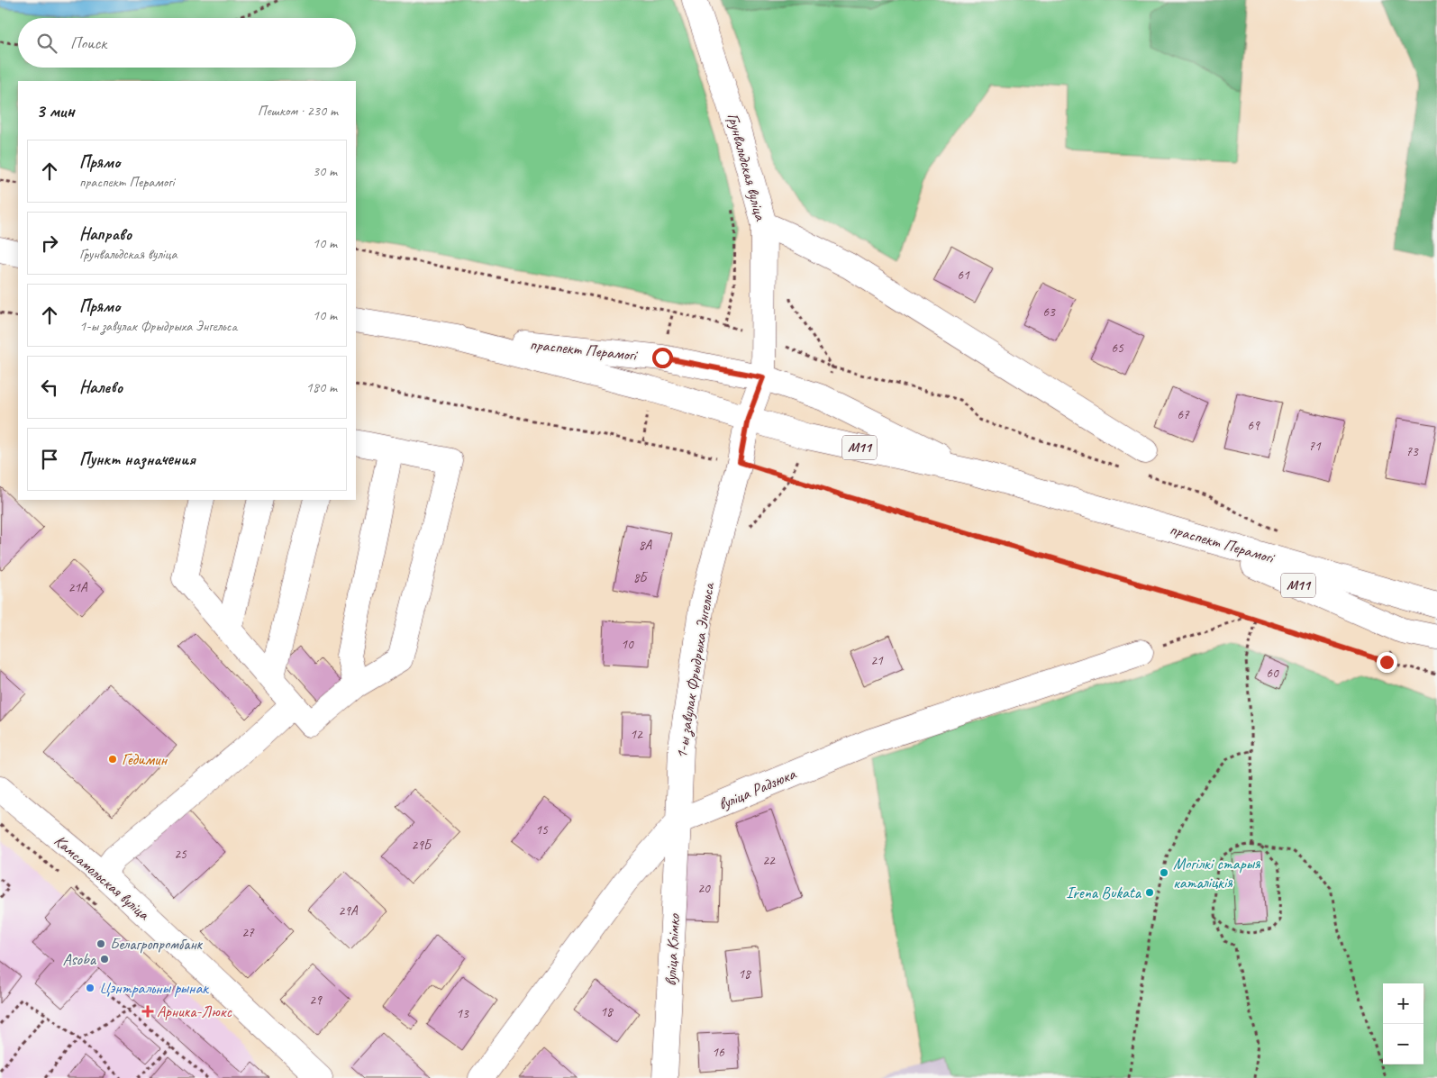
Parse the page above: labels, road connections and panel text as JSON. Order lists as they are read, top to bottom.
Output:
{
  "streets": {
    "main road": [
      "Грунвальдская вуліца",
      "праспект Перамогі",
      "М11",
      "1-ы завулак Фрыдрыха Энгельса",
      "вуліца Радзюка",
      "Камсамольская вуліца",
      "вуліца Клімко"
    ]
  },
  "crossings": [
    ["Грунвальдская вуліца", "праспект Перамогі"],
    ["Грунвальдская вуліца", "1-ы завулак Фрыдрыха Энгельса"],
    ["праспект Перамогі", "1-ы завулак Фрыдрыха Энгельса"],
    ["1-ы завулак Фрыдрыха Энгельса", "вуліца Радзюка"],
    ["1-ы завулак Фрыдрыха Энгельса", "вуліца Клімко"],
    ["вуліца Радзюка", "вуліца Клімко"]
  ],
  "places": {
    "other": [
      "Гедимин",
      "Могілкі старыя каталіцкія",
      "Irena Bukata",
      "Белагропромбанк",
      "Asoba",
      "Цэнтральны рынак"
    ],
    "health": ["Арника-Люкс"]
  },
  "house_numbers": [
    "61",
    "63",
    "65",
    "67",
    "69",
    "71",
    "73",
    "8А",
    "8Б",
    "21А",
    "10",
    "21",
    "60",
    "12",
    "15",
    "29Б",
    "25",
    "22",
    "20",
    "29А",
    "27",
    "18",
    "29",
    "18",
    "13",
    "16"
  ],
  "page": {
    "search": "Поиск",
    "heading": ["3 мин", "Пешком · 230 m"],
    "list": [
      ["Прямо", "праспект Перамогі", "30 m"],
      ["Направо", "Грунвальдская вуліца", "10 m"],
      ["Прямо", "1-ы завулак Фрыдрыха Энгельса", "10 m"],
      ["Налево", "180 m"],
      "Пункт назначения"
    ],
    "map_buttons": ["+", "−"]
  }
}
